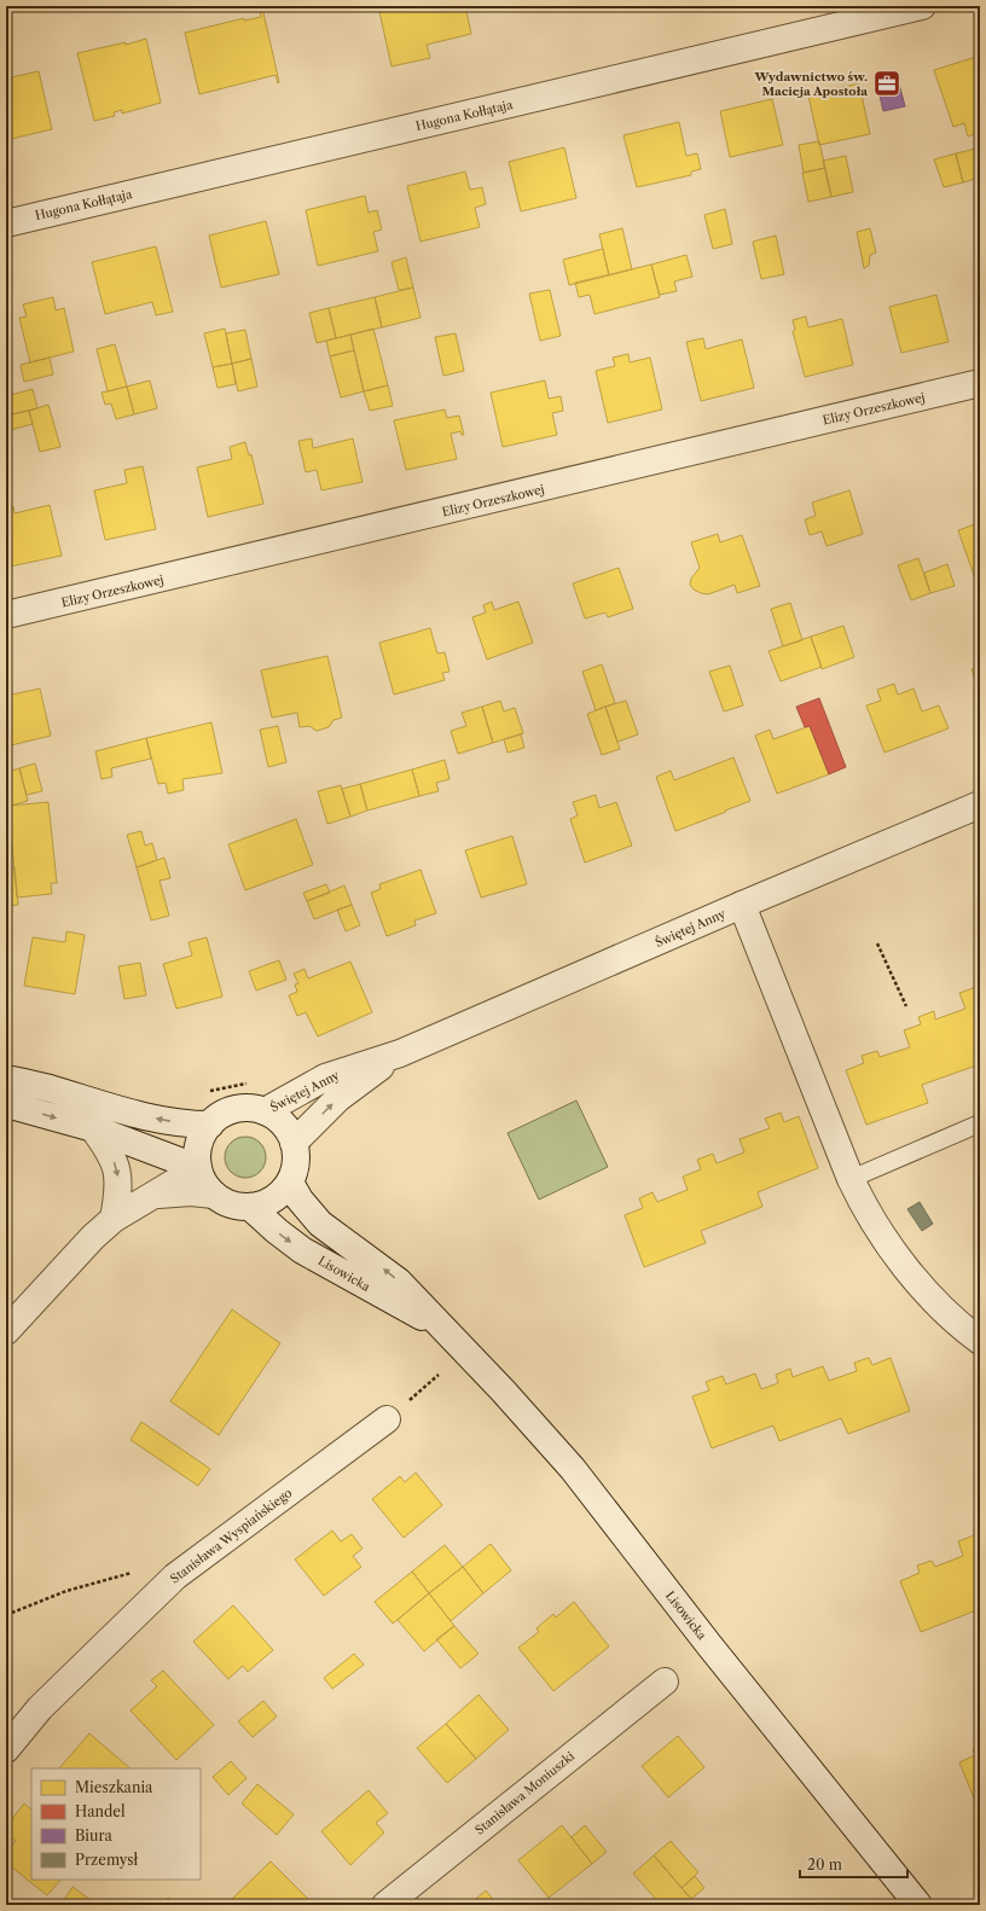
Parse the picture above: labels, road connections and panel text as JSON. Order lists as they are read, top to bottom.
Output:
{
  "streets": {
    "street": [
      "Hugona Kołłątaja",
      "Elizy Orzeszkowej",
      "Świętej Anny",
      "Lisowicka",
      "Stanisława Wyspiańskiego",
      "Stanisława Moniuszki"
    ]
  },
  "crossings": [
    ["Świętej Anny", "Lisowicka"]
  ],
  "places": {
    "office": ["Wydawnictwo św. Macieja Apostoła"]
  },
  "legend": [
    "Mieszkania",
    "Handel",
    "Biura",
    "Przemysł"
  ],
  "scale_bar": "20 m"
}
